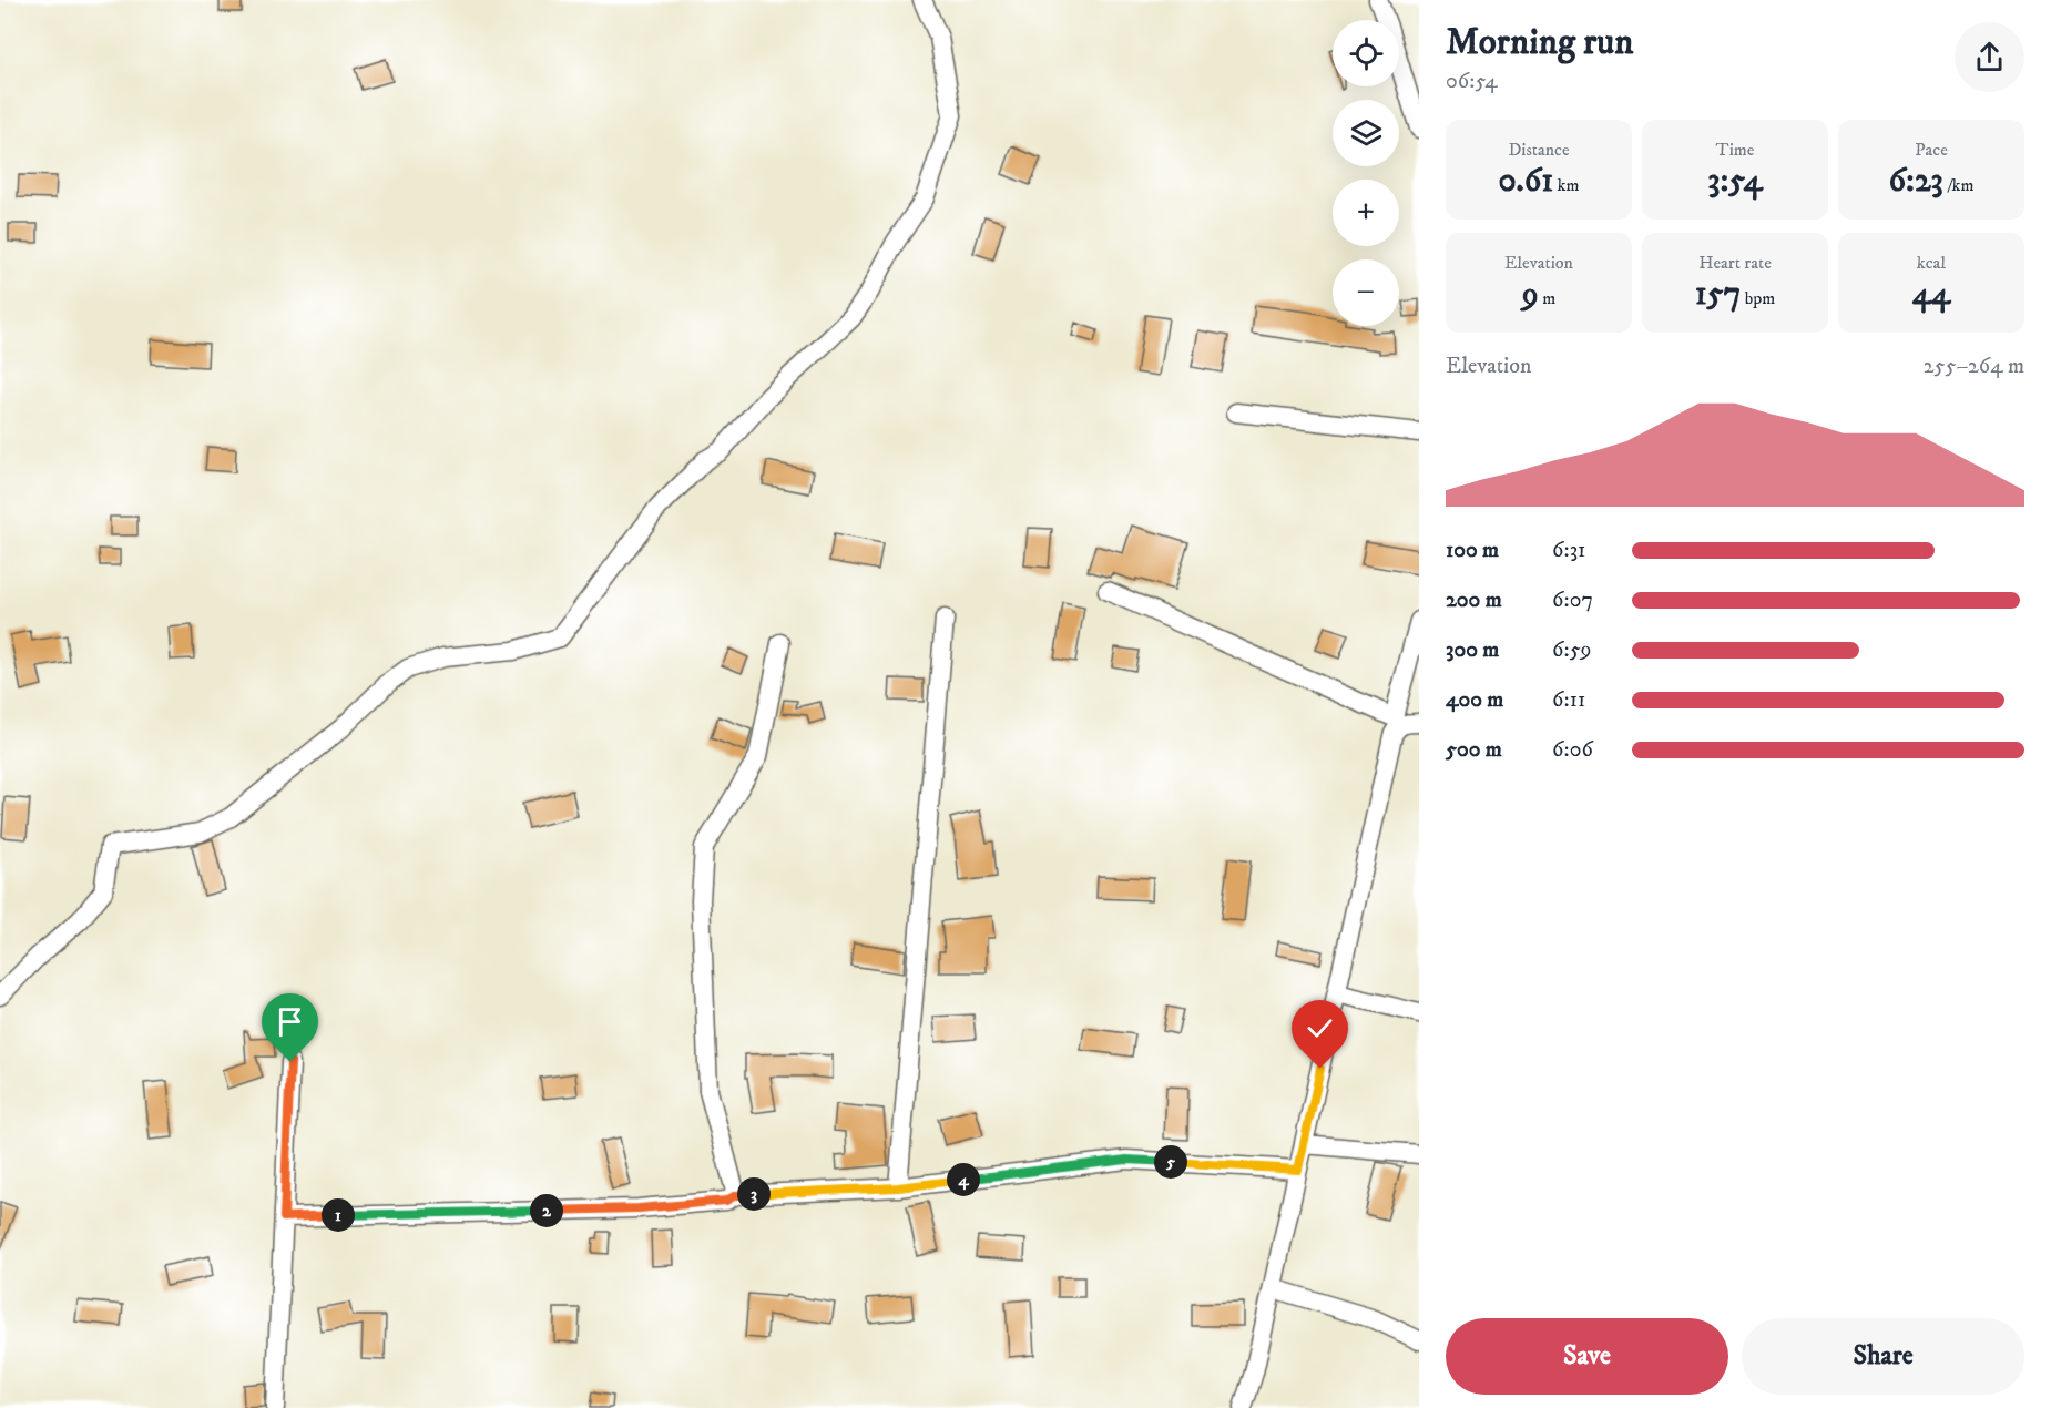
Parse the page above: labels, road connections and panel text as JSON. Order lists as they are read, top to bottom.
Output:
{
  "page": {
    "heading": ["Morning run", "06:54"],
    "map_buttons": ["+", "−"],
    "stats": [
      ["Distance", "0.61 km"],
      ["Time", "3:54"],
      ["Pace", "6:23 /km"],
      ["Elevation", "9 m"],
      ["Heart rate", "157 bpm"],
      ["kcal", "44"]
    ],
    "chart": ["Elevation", "255–264 m"],
    "list": [
      {
        "name": "100 m",
        "note": "6:31"
      },
      {
        "name": "200 m",
        "note": "6:07"
      },
      {
        "name": "300 m",
        "note": "6:59"
      },
      {
        "name": "400 m",
        "note": "6:11"
      },
      {
        "name": "500 m",
        "note": "6:06"
      }
    ],
    "pins": [
      "5",
      "4",
      "3",
      "2",
      "1"
    ],
    "buttons": ["Save", "Share"]
  }
}
